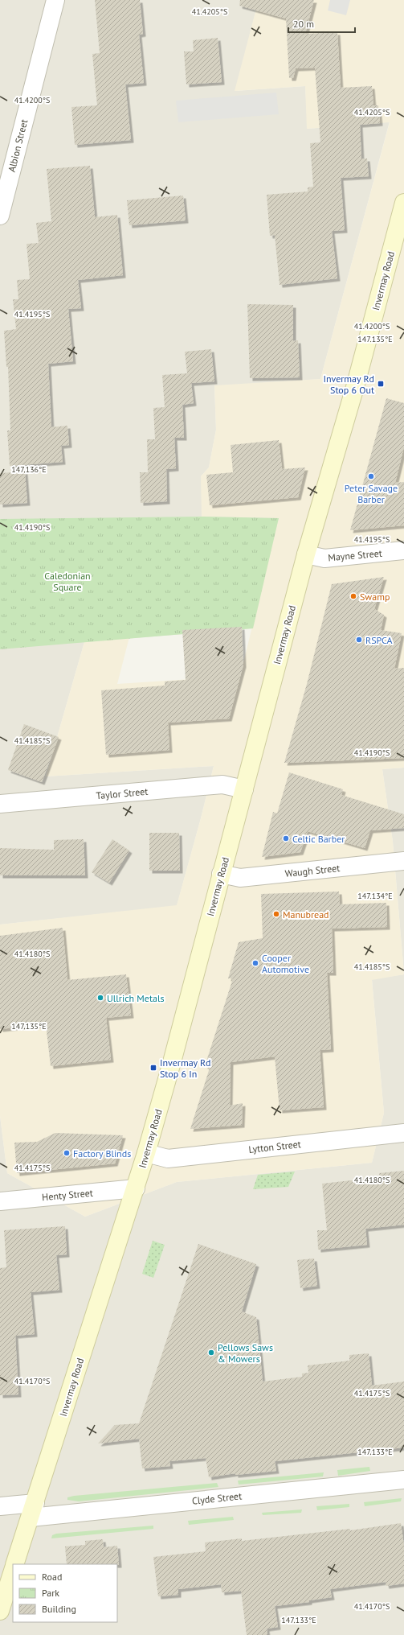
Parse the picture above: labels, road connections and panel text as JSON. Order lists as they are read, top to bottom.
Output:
{
  "streets": {
    "main road": ["Invermay Road"],
    "street": [
      "Albion Street",
      "Mayne Street",
      "Taylor Street",
      "Waugh Street",
      "Lytton Street",
      "Henty Street",
      "Clyde Street"
    ]
  },
  "crossings": [
    ["Invermay Road", "Mayne Street"],
    ["Invermay Road", "Taylor Street"],
    ["Invermay Road", "Waugh Street"],
    ["Invermay Road", "Lytton Street"],
    ["Invermay Road", "Henty Street"],
    ["Invermay Road", "Clyde Street"]
  ],
  "parks": ["Caledonian Square"],
  "places": {
    "transit": ["Invermay Rd Stop 6 Out", "Invermay Rd Stop 6 In"],
    "other": [
      "Peter Savage Barber",
      "Swamp",
      "RSPCA",
      "Celtic Barber",
      "Manubread",
      "Cooper Automotive",
      "Ullrich Metals",
      "Factory Blinds",
      "Pellows Saws & Mowers"
    ]
  },
  "legend": ["Road", "Park", "Building"],
  "scale_bar": "20 m",
  "coordinates": [
    "41.4205°S",
    "41.4200°S",
    "41.4195°S",
    "147.135°E",
    "147.136°E",
    "41.4190°S",
    "41.4185°S",
    "147.134°E",
    "41.4180°S",
    "41.4175°S",
    "41.4170°S",
    "147.133°E"
  ]
}
